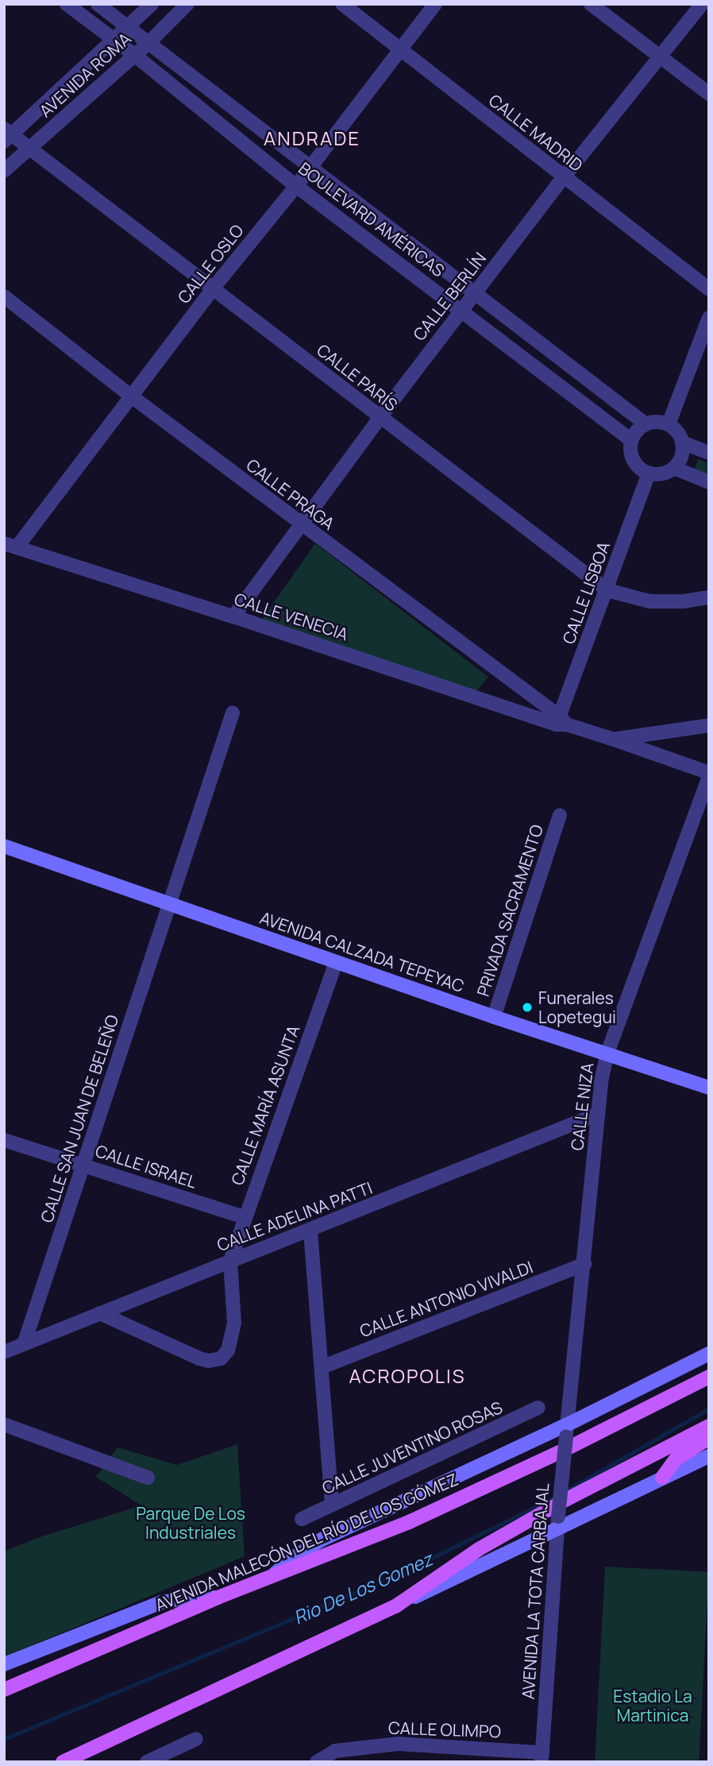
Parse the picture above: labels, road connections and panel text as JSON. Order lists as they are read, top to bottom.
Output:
{
  "streets": {
    "main road": ["AVENIDA MALECÓN DEL RÍO DE LOS GÓMEZ"],
    "street": [
      "AVENIDA ROMA",
      "CALLE MADRID",
      "BOULEVARD AMÉRICAS",
      "CALLE OSLO",
      "CALLE BERLÍN",
      "CALLE PARÍS",
      "CALLE PRAGA",
      "CALLE LISBOA",
      "CALLE VENECIA",
      "PRIVADA SACRAMENTO",
      "AVENIDA CALZADA TEPEYAC",
      "CALLE MARÍA ASUNTA",
      "CALLE NIZA",
      "CALLE SAN JUAN DE BELEÑO",
      "CALLE ISRAEL",
      "CALLE ADELINA PATTI",
      "CALLE ANTONIO VIVALDI",
      "CALLE JUVENTINO ROSAS",
      "AVENIDA LA TOTA CARBAJAL",
      "CALLE OLIMPO"
    ]
  },
  "crossings": [
    ["AVENIDA ROMA", "BOULEVARD AMÉRICAS"],
    ["AVENIDA ROMA", "CALLE PARÍS"],
    ["CALLE MADRID", "CALLE OSLO"],
    ["CALLE MADRID", "CALLE BERLÍN"],
    ["BOULEVARD AMÉRICAS", "CALLE OSLO"],
    ["BOULEVARD AMÉRICAS", "CALLE BERLÍN"],
    ["BOULEVARD AMÉRICAS", "CALLE LISBOA"],
    ["CALLE OSLO", "CALLE PARÍS"],
    ["CALLE OSLO", "CALLE PRAGA"],
    ["CALLE OSLO", "CALLE VENECIA"],
    ["CALLE BERLÍN", "CALLE PARÍS"],
    ["CALLE BERLÍN", "CALLE PRAGA"],
    ["CALLE BERLÍN", "CALLE VENECIA"],
    ["CALLE PARÍS", "CALLE LISBOA"],
    ["CALLE PRAGA", "CALLE LISBOA"],
    ["CALLE PRAGA", "CALLE VENECIA"],
    ["CALLE LISBOA", "CALLE VENECIA"],
    ["CALLE VENECIA", "CALLE NIZA"],
    ["PRIVADA SACRAMENTO", "AVENIDA CALZADA TEPEYAC"],
    ["AVENIDA CALZADA TEPEYAC", "CALLE MARÍA ASUNTA"],
    ["AVENIDA CALZADA TEPEYAC", "CALLE NIZA"],
    ["AVENIDA CALZADA TEPEYAC", "CALLE SAN JUAN DE BELEÑO"],
    ["CALLE MARÍA ASUNTA", "CALLE ISRAEL"],
    ["CALLE MARÍA ASUNTA", "CALLE ADELINA PATTI"],
    ["CALLE NIZA", "CALLE ADELINA PATTI"],
    ["CALLE NIZA", "CALLE ANTONIO VIVALDI"],
    ["CALLE NIZA", "AVENIDA LA TOTA CARBAJAL"],
    ["CALLE SAN JUAN DE BELEÑO", "CALLE ISRAEL"],
    ["CALLE SAN JUAN DE BELEÑO", "CALLE ADELINA PATTI"],
    ["AVENIDA LA TOTA CARBAJAL", "CALLE OLIMPO"]
  ],
  "districts": ["ANDRADE", "ACROPOLIS"],
  "water": ["Rio De Los Gomez"],
  "parks": ["Parque De Los Industriales", "Estadio La Martinica"],
  "places": ["Funerales Lopetegui"]
}
